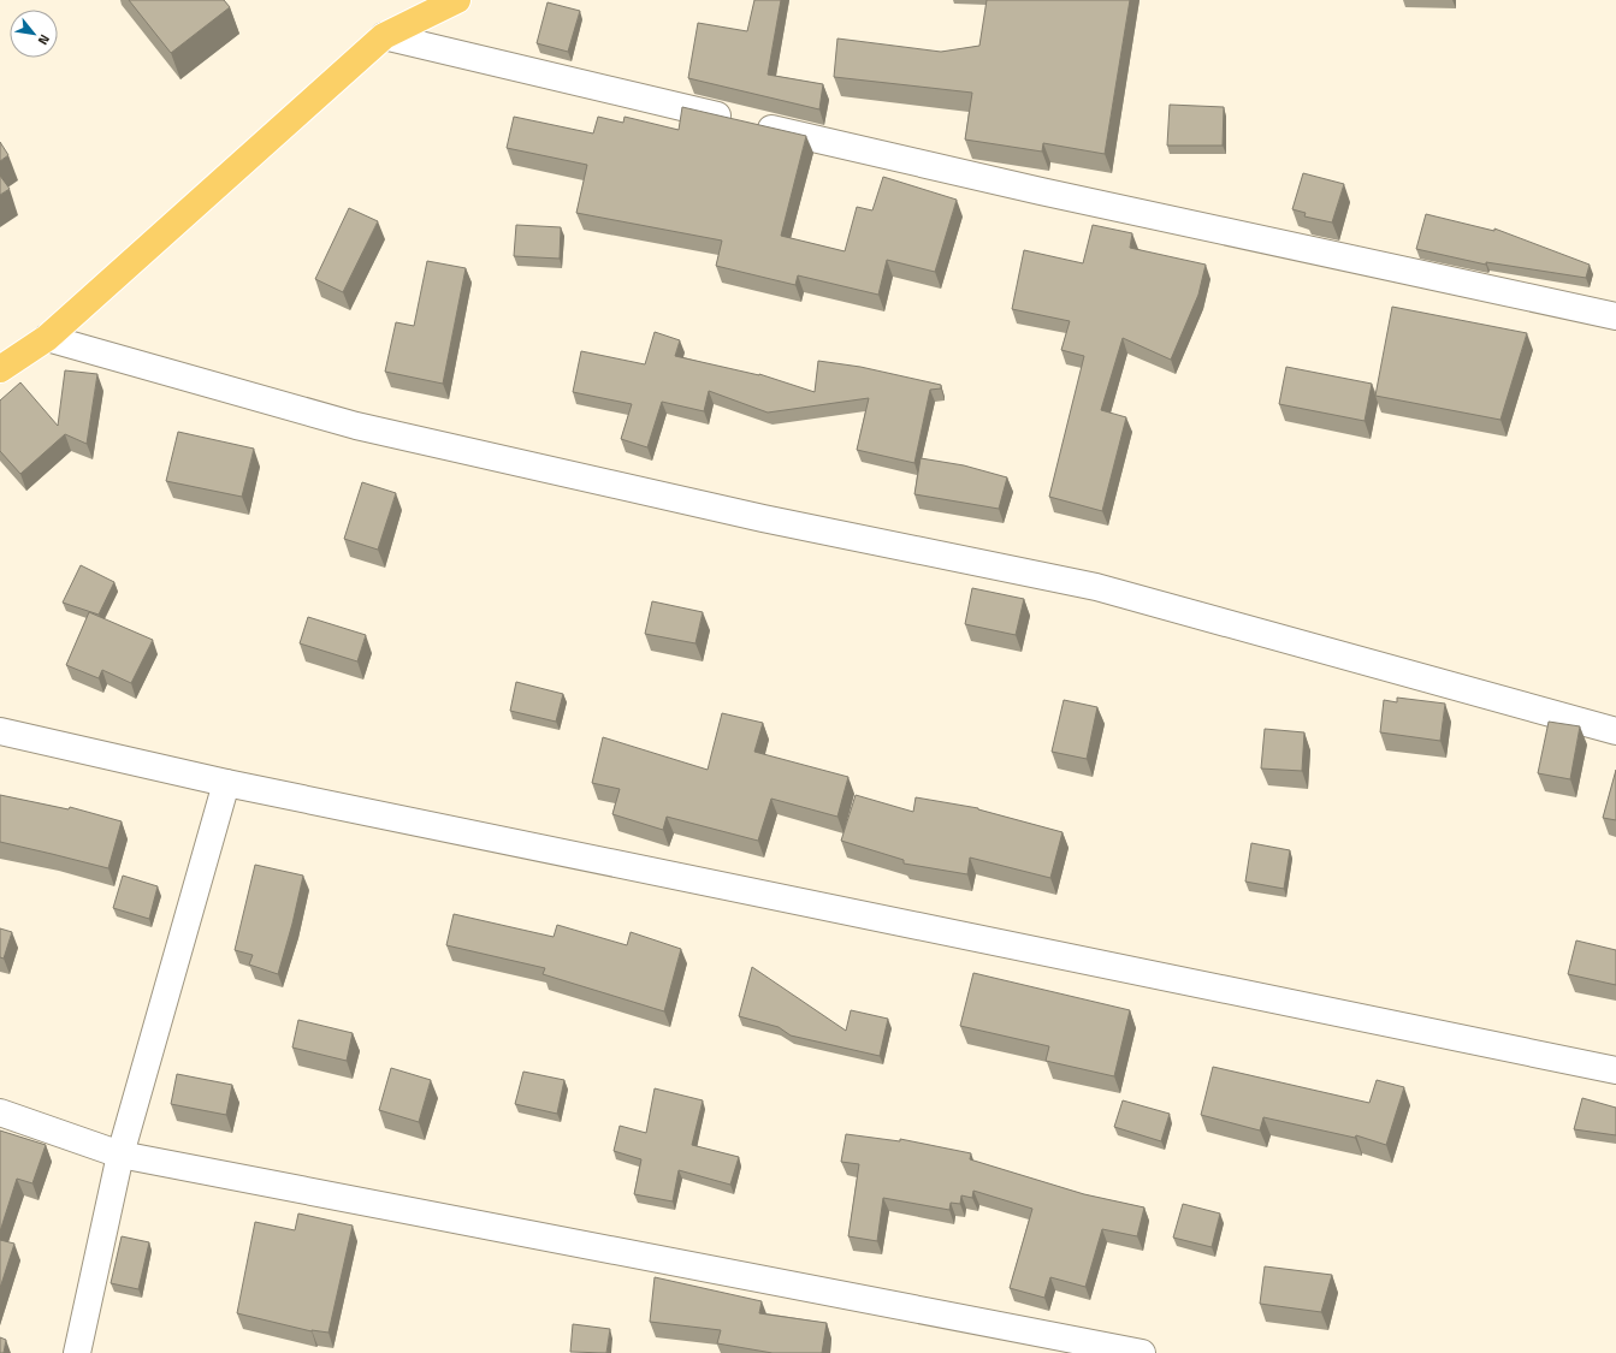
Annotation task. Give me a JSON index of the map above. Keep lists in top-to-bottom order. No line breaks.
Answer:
{"north":"bottom right"}
